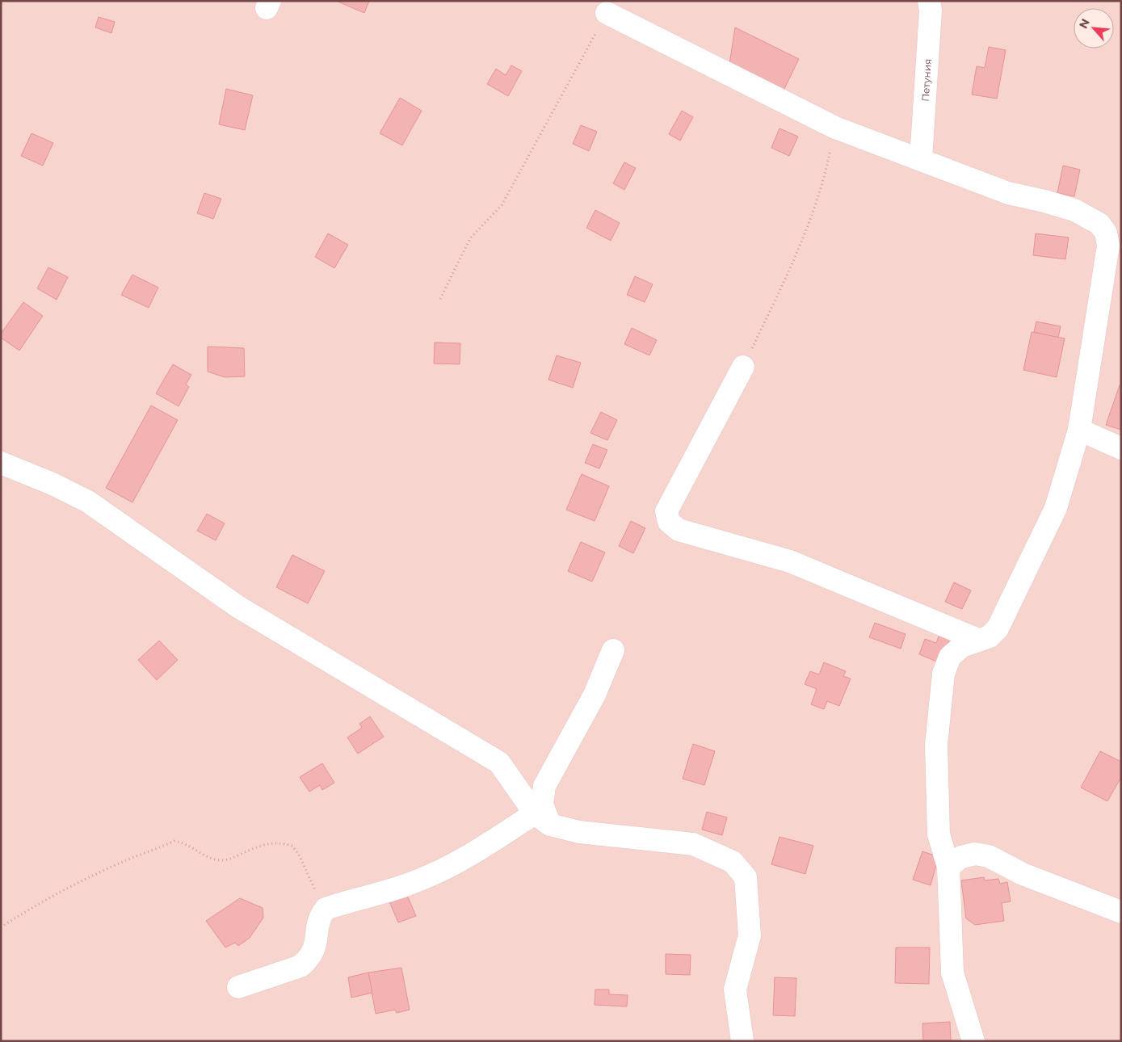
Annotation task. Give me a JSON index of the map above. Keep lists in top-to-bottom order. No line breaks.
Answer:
{"streets":{"street":["Петуния"]},"north":"top left"}
